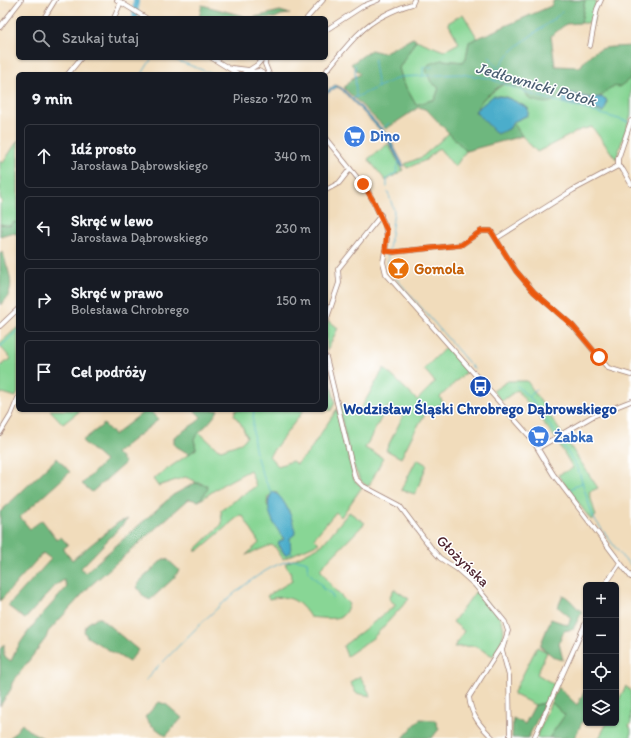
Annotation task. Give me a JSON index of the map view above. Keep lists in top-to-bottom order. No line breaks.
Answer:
{"streets":{"street":["Głożyńska"]},"water":["Jedłownicki Potok"],"places":{"supermarket":["Dino","Żabka"],"bar":["Gomola"],"bus stop":["Wodzisław Śląski Chrobrego Dąbrowskiego"]},"page":{"search":"Szukaj tutaj","heading":["9 min","Pieszo · 720 m"],"list":[["Idź prosto","Jarosława Dąbrowskiego","340 m"],["Skręć w lewo","Jarosława Dąbrowskiego","230 m"],["Skręć w prawo","Bolesława Chrobrego","150 m"],"Cel podróży"],"map_buttons":["+","−"]}}
